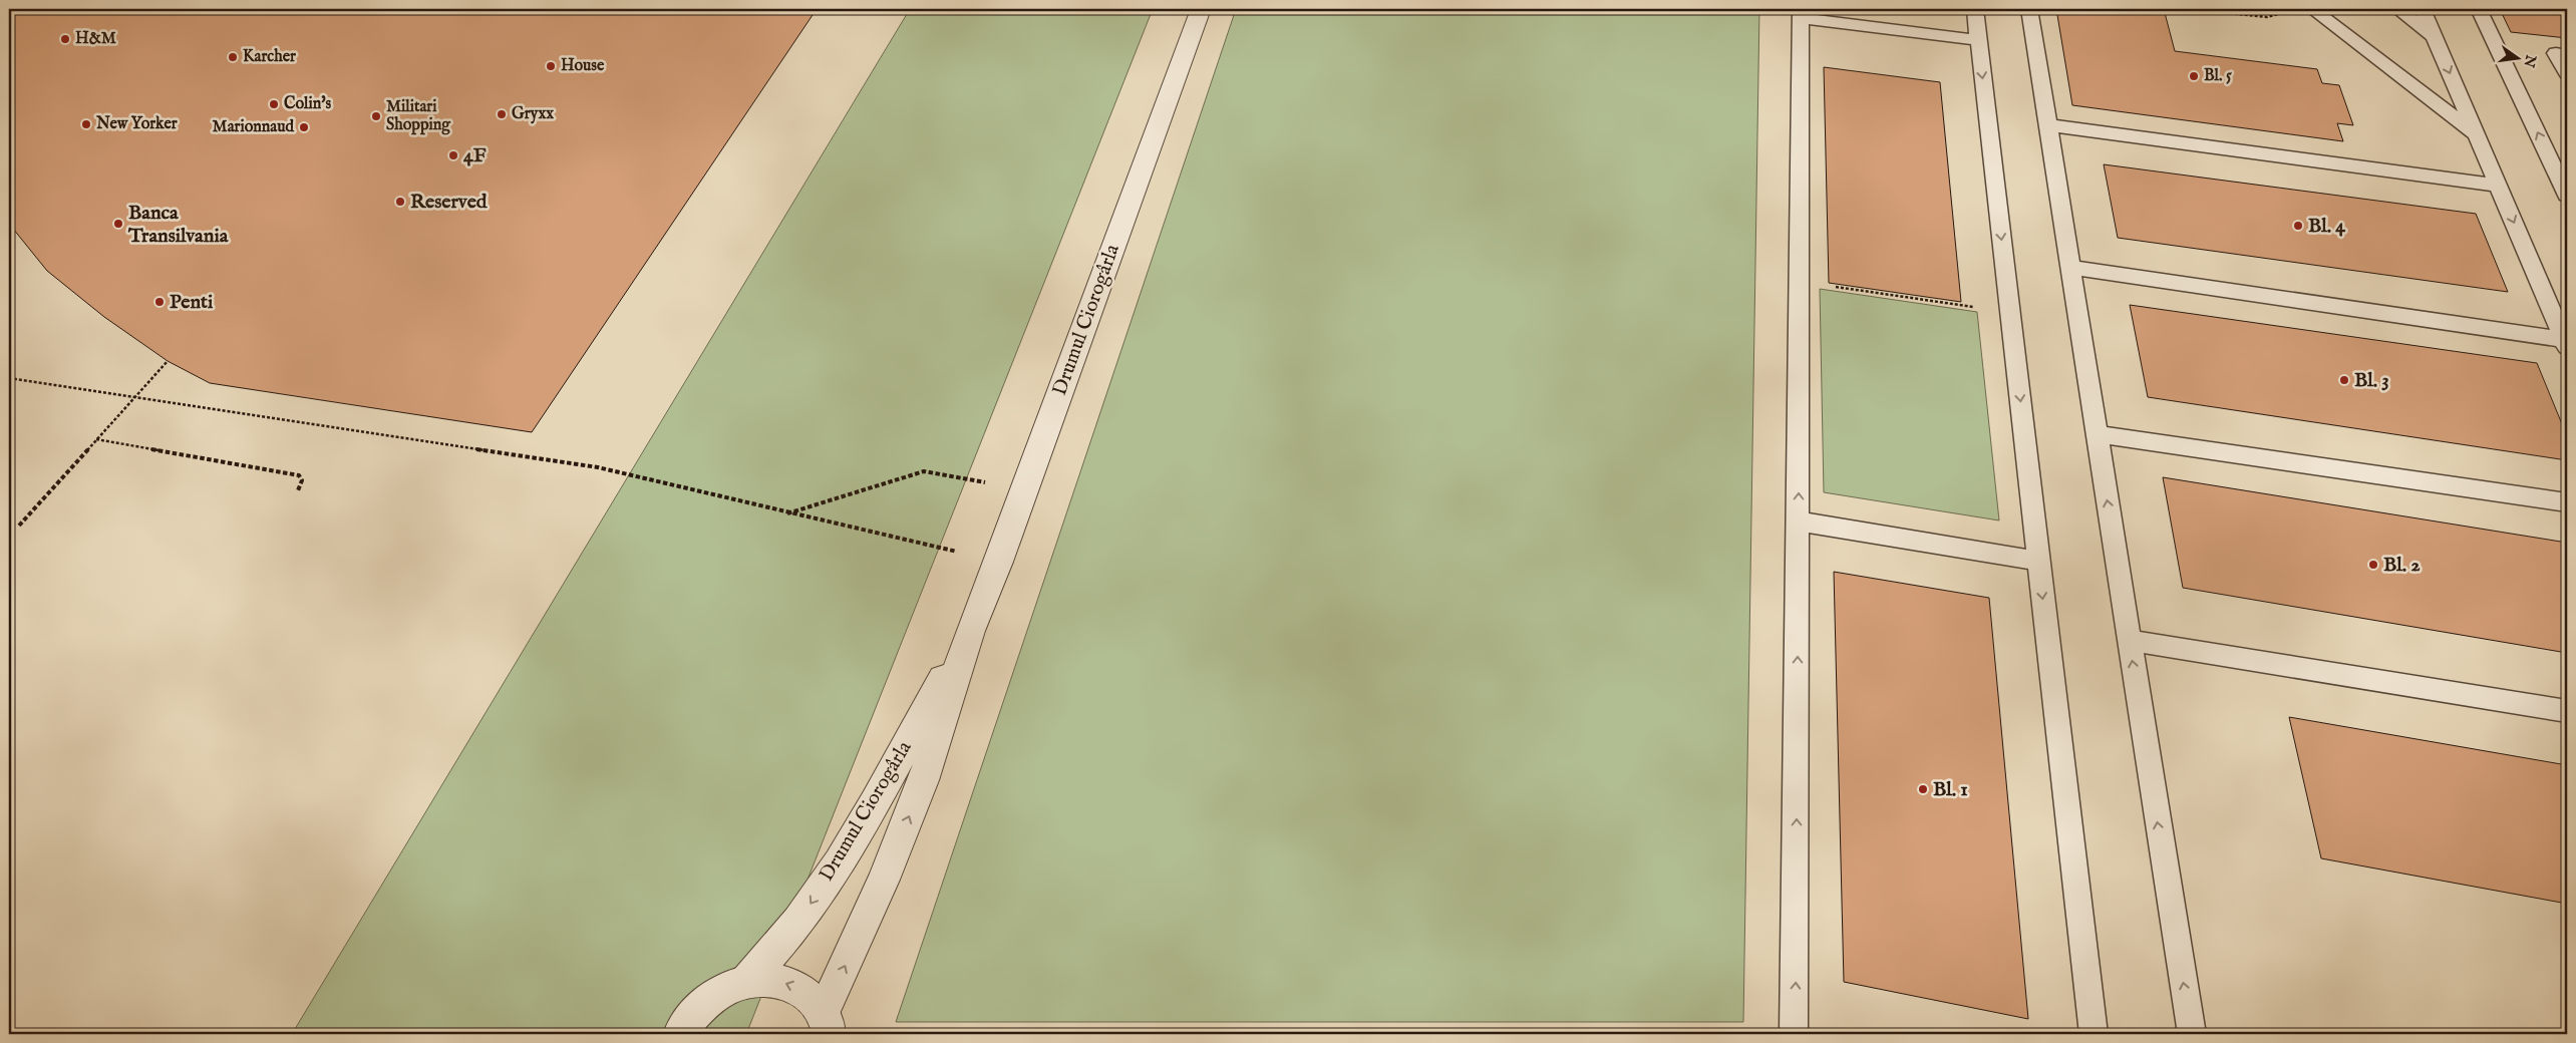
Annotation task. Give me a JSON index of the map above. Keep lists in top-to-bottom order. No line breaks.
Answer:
{"streets":{"street":["Drumul Ciorogârla"]},"places":["H&M","Karcher","House","Bl. 5","Colin's","Gryxx","Militari Shopping","New Yorker","Marionnaud","4F","Reserved","Banca Transilvania","Bl. 4","Penti","Bl. 3","Bl. 2","Bl. 1"],"north":"right"}
